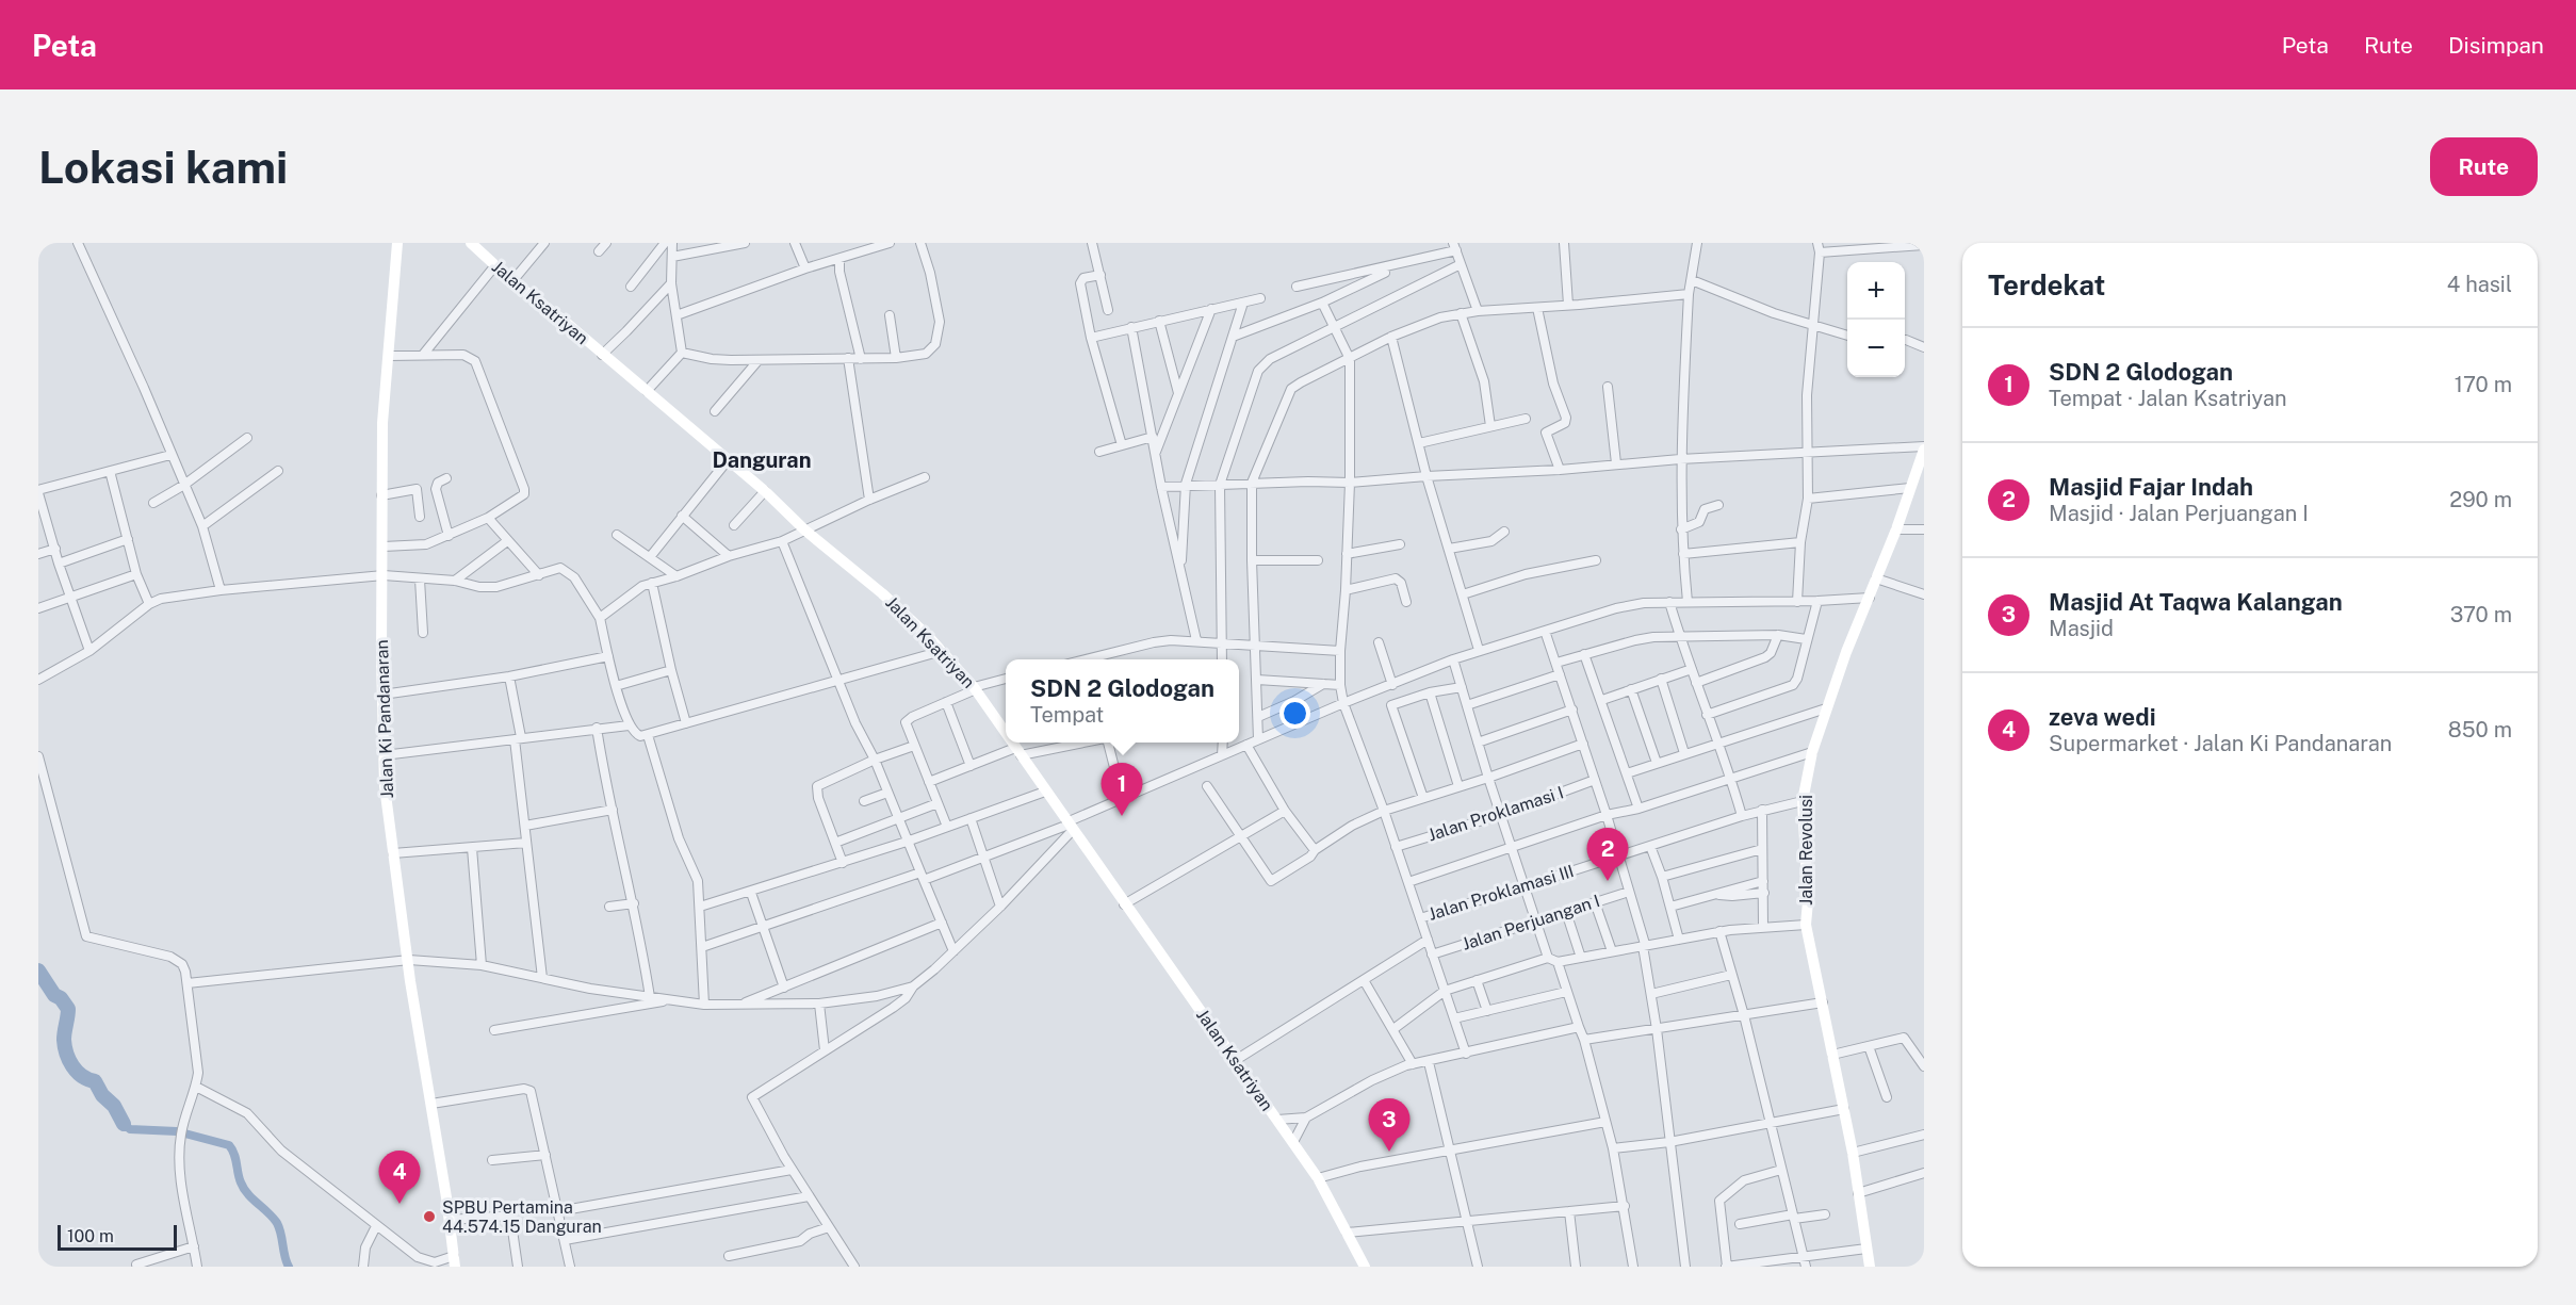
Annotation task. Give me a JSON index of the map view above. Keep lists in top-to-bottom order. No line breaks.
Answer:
{"streets":{"street":["Jalan Ksatriyan","Jalan Ki Pandanaran","Jalan Proklamasi I","Jalan Revolusi","Jalan Proklamasi III","Jalan Perjuangan I"]},"crossings":[["Jalan Revolusi","Jalan Proklamasi III"]],"districts":["Danguran"],"places":["SPBU Pertamina 44.574.15 Danguran"],"scale_bar":"100 m","page":{"header":"Peta","nav":["Peta","Rute","Disimpan"],"buttons":"Rute","title":"Lokasi kami","heading":["Terdekat","4 hasil"],"map_buttons":["+","−"],"list":[{"mark":"1","name":"SDN 2 Glodogan","note":"Tempat · Jalan Ksatriyan","value":"170 m"},{"mark":"2","name":"Masjid Fajar Indah","note":"Masjid · Jalan Perjuangan I","value":"290 m"},{"mark":"3","name":"Masjid At Taqwa Kalangan","note":"Masjid","value":"370 m"},{"mark":"4","name":"zeva wedi","note":"Supermarket · Jalan Ki Pandanaran","value":"850 m"}],"popup":["SDN 2 Glodogan","Tempat"],"pins":["1","2","3","4"],"scale":"100 m"}}
